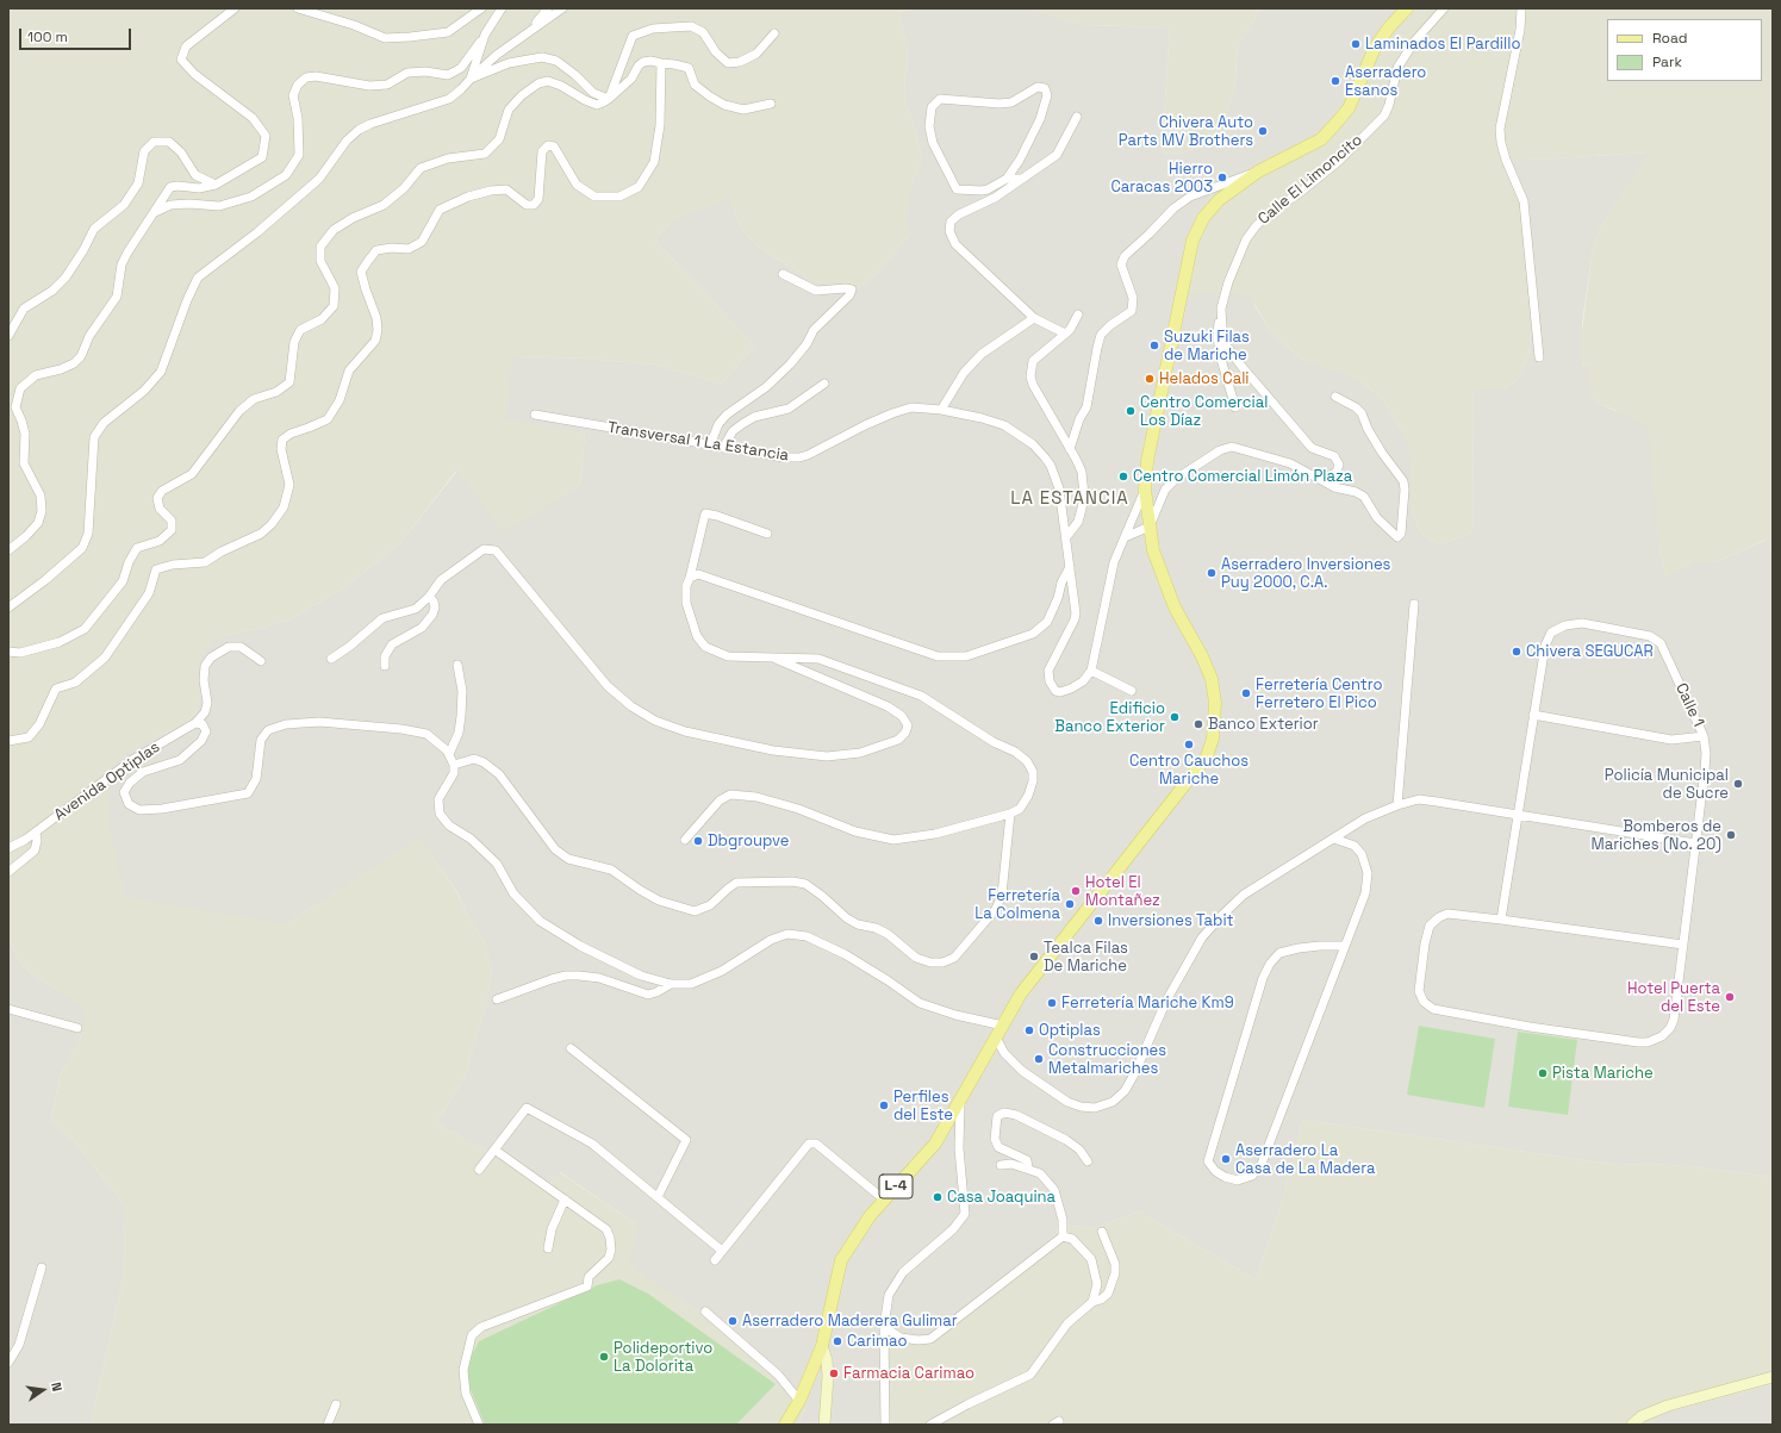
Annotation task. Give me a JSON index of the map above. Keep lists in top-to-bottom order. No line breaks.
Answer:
{"streets":{"main road":["L-4"],"street":["Calle El Limoncito","Transversal 1 La Estancia","Calle 1","Avenida Optiplas"]},"districts":["LA ESTANCIA"],"places":["Laminados El Pardillo","Aserradero Esanos","Chivera Auto Parts MV Brothers","Hierro Caracas 2003","Suzuki Filas de Mariche","Helados Cali","Centro Comercial Los Díaz","Centro Comercial Limón Plaza","Aserradero Inversiones Puy 2000, C.A.","Chivera SEGUCAR","Ferretería Centro Ferretero El Pico","Edificio Banco Exterior","Banco Exterior","Centro Cauchos Mariche","Policía Municipal de Sucre","Bomberos de Mariches (No. 20)","Dbgroupve","Hotel El Montañez","Ferretería La Colmena","Inversiones Tabit","Tealca Filas De Mariche","Hotel Puerta del Este","Ferretería Mariche Km9","Optiplas","Construcciones Metalmariches","Pista Mariche","Perfiles del Este","Aserradero La Casa de La Madera","Casa Joaquina","Aserradero Maderera Gulimar","Carimao","Polideportivo La Dolorita","Farmacia Carimao"],"legend":["Road","Park"],"scale_bar":"100 m","north":"right"}
